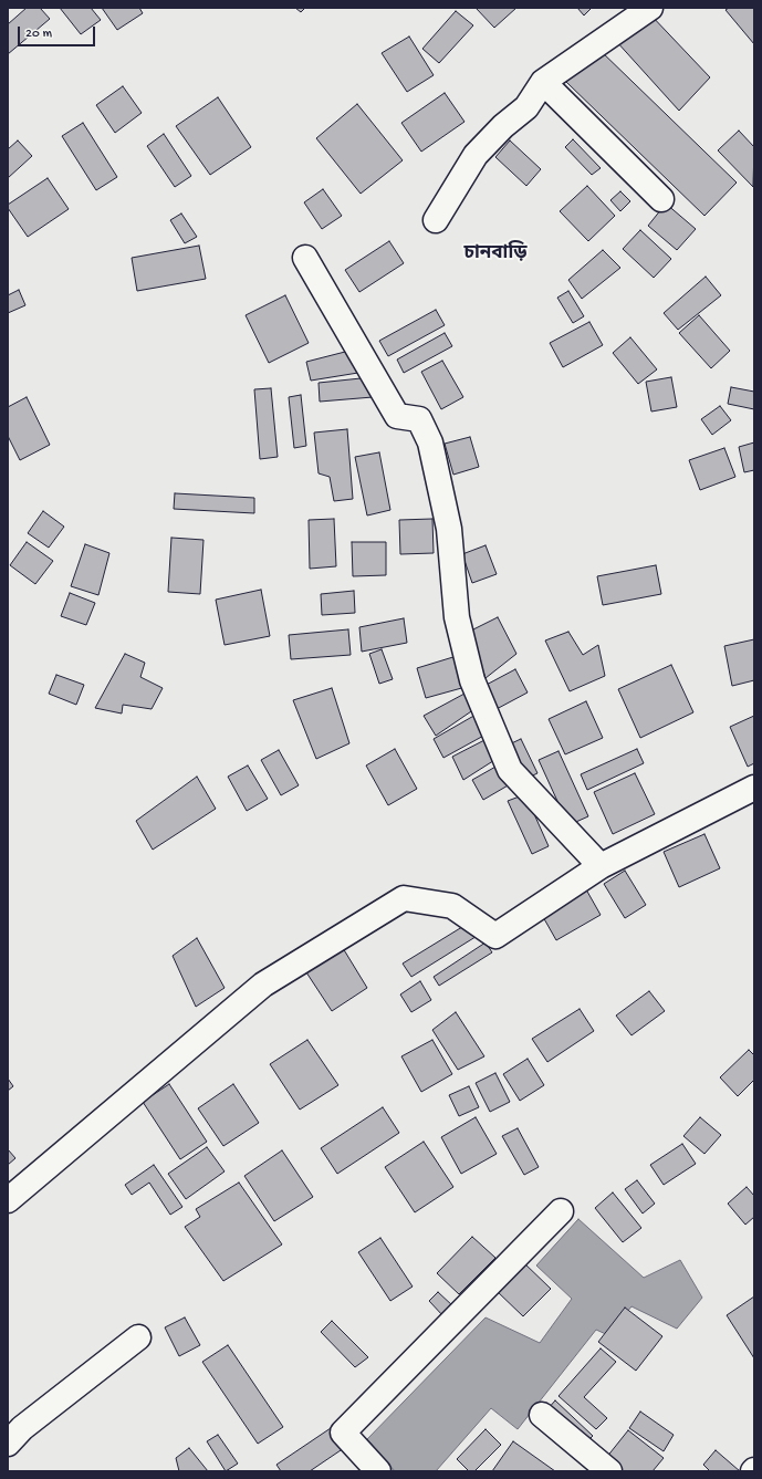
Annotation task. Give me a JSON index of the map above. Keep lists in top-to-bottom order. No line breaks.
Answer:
{"districts":["চানবাড়ি"],"scale_bar":"20 m"}
